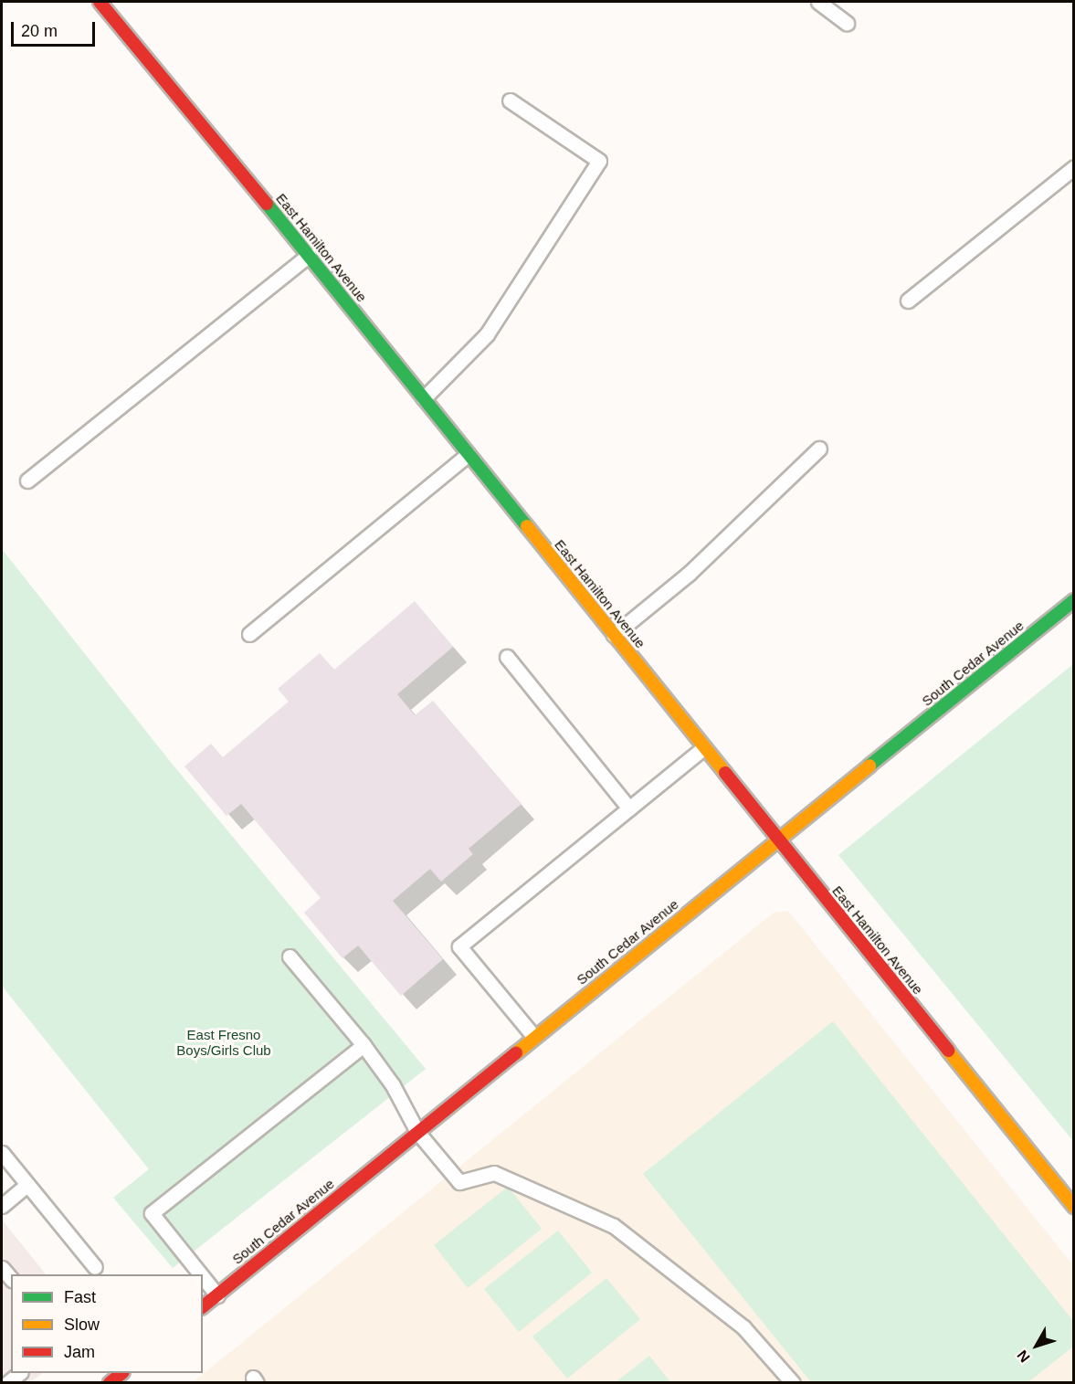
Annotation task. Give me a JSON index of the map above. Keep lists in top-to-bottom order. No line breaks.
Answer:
{"streets":{"street":["East Hamilton Avenue","South Cedar Avenue"]},"crossings":[["East Hamilton Avenue","South Cedar Avenue"]],"parks":["East Fresno Boys/Girls Club"],"legend":["Fast","Slow","Jam"],"scale_bar":"20 m","north":"bottom left"}
